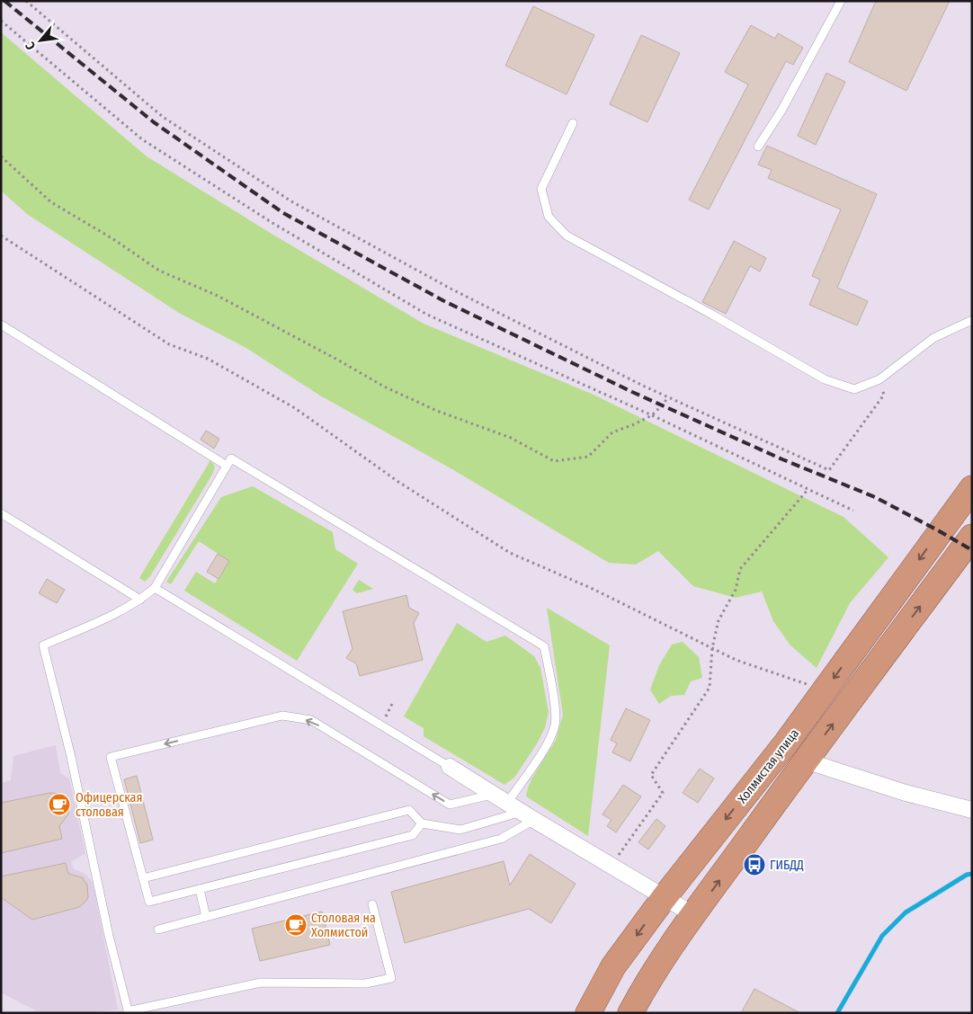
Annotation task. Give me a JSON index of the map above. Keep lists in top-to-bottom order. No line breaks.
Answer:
{"streets":{"highway":["Холмистая улица"]},"places":{"cafe":["Офицерская столовая","Столовая на Холмистой"],"bus stop":["ГИБДД"]},"north":"bottom left"}
